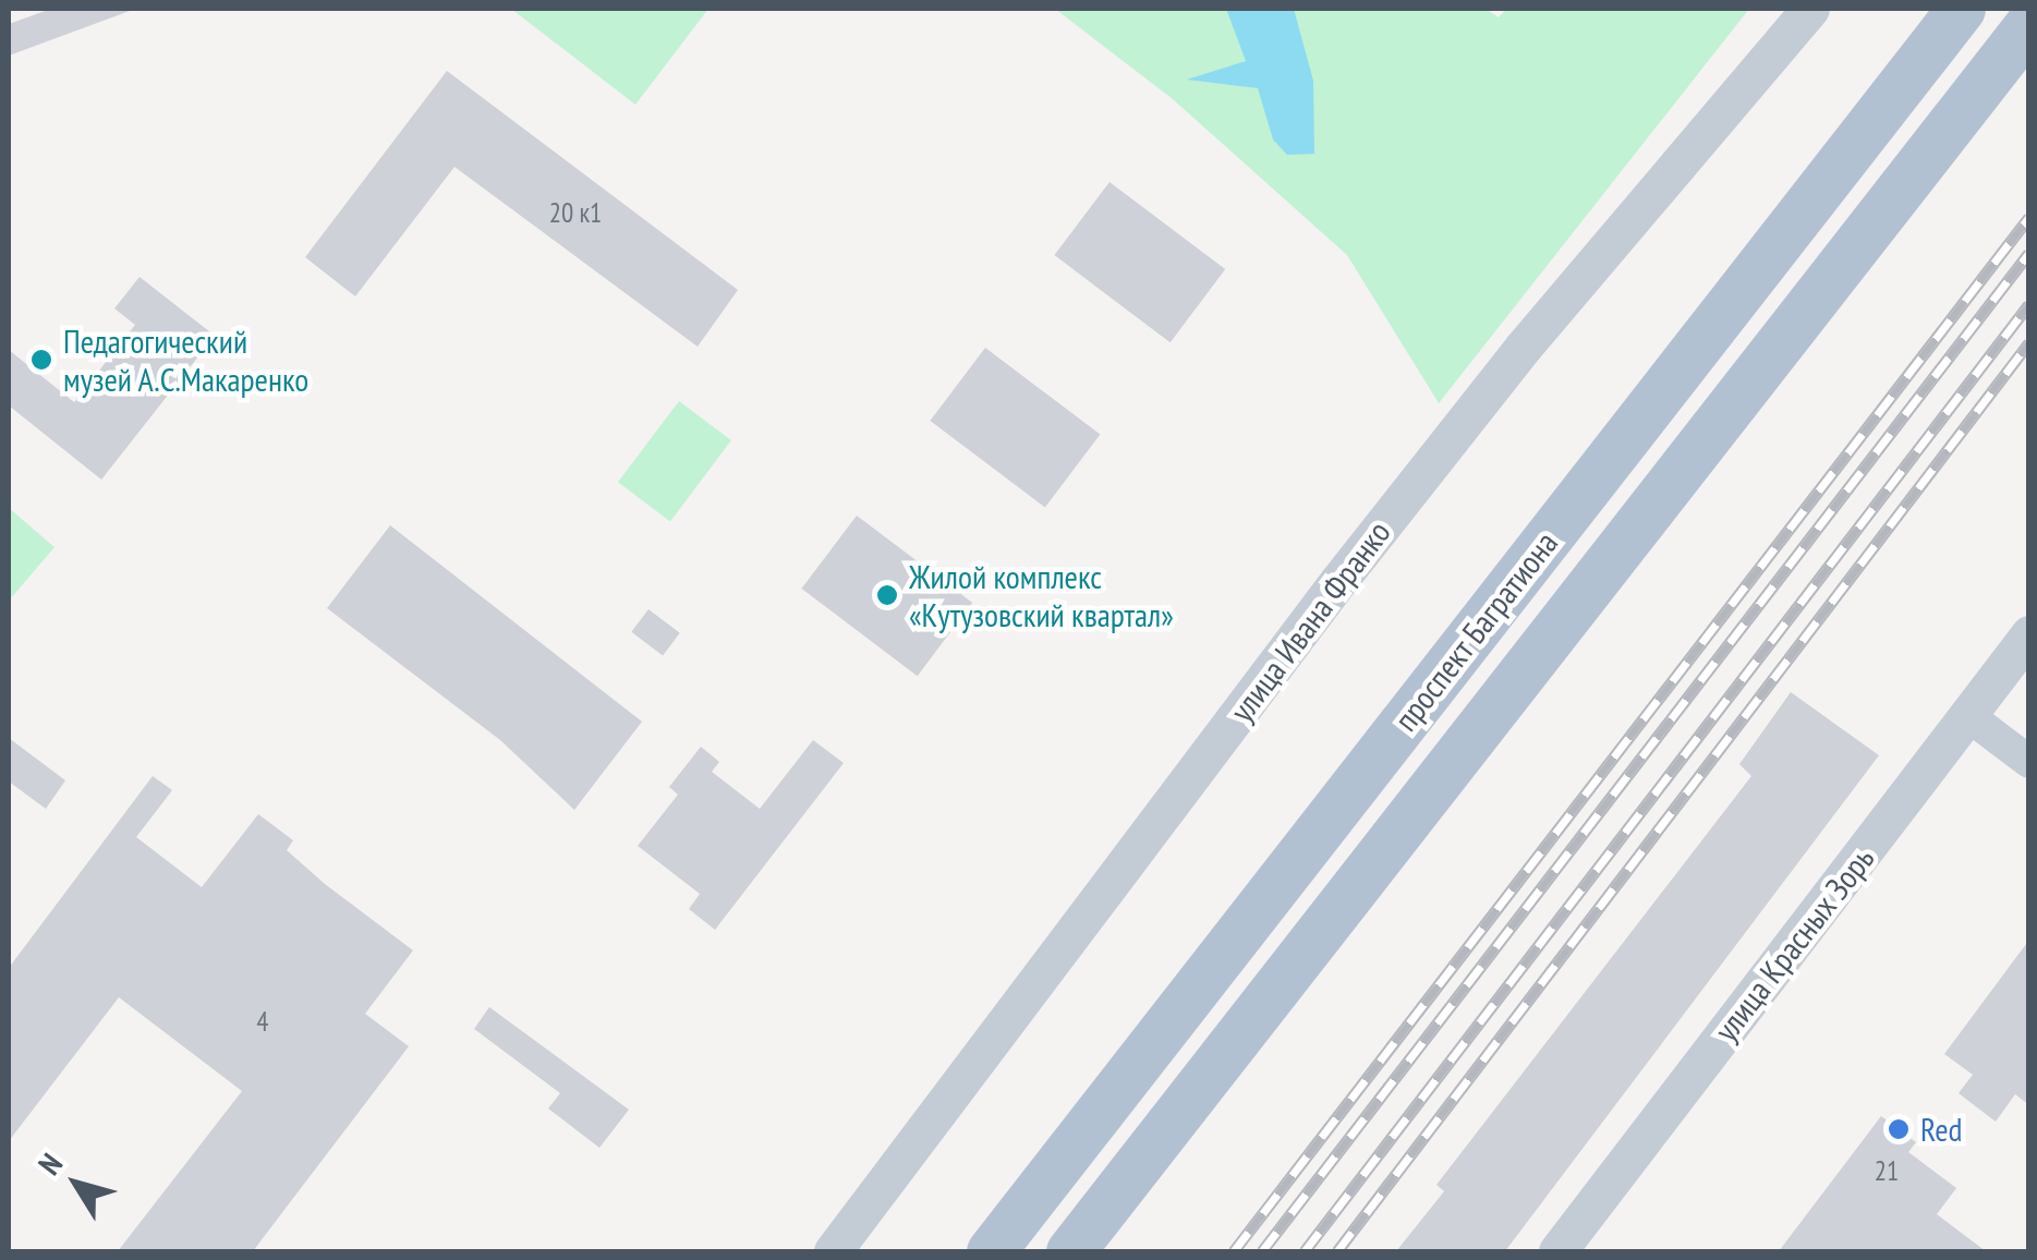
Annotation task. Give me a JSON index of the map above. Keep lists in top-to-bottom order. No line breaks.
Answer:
{"streets":{"main road":["проспект Багратиона"],"street":["улица Ивана Франко","улица Красных Зорь"]},"places":["Педагогический музей А.С.Макаренко","Жилой комплекс «Кутузовский квартал»","Red"],"house_numbers":["20 к1","4","21"],"north":"top left"}
